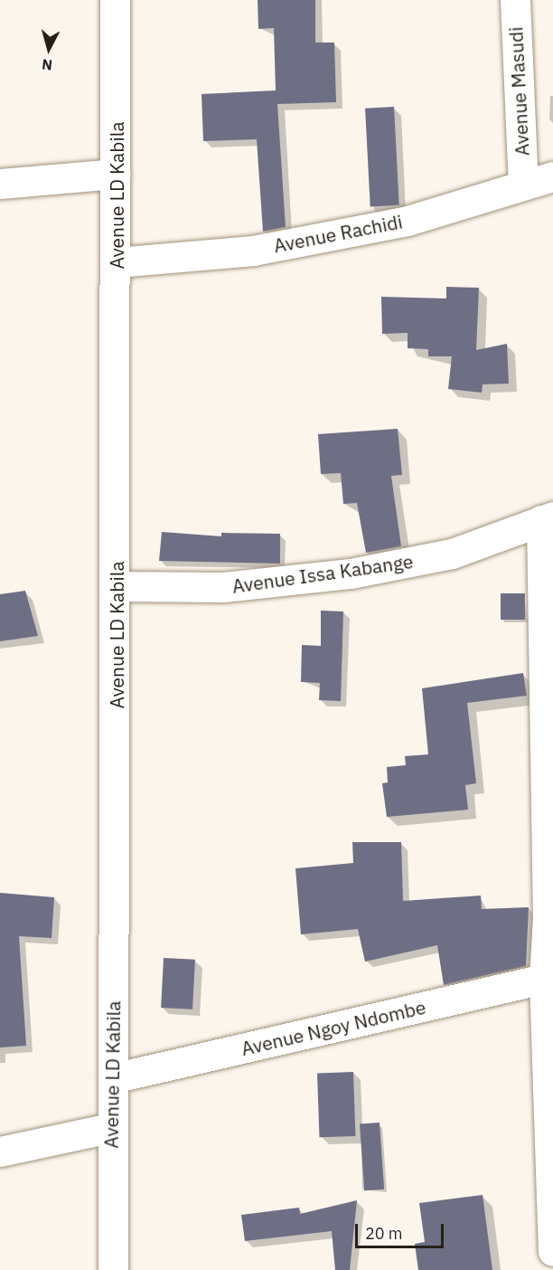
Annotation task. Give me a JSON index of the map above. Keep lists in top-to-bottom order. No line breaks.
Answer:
{"streets":{"street":["Avenue Masudi","Avenue LD Kabila","Avenue Rachidi","Avenue Issa Kabange","Avenue Ngoy Ndombe"]},"crossings":[["Avenue Masudi","Avenue Rachidi"],["Avenue LD Kabila","Avenue Rachidi"],["Avenue LD Kabila","Avenue Issa Kabange"],["Avenue LD Kabila","Avenue Ngoy Ndombe"]],"scale_bar":"20 m","north":"bottom"}
